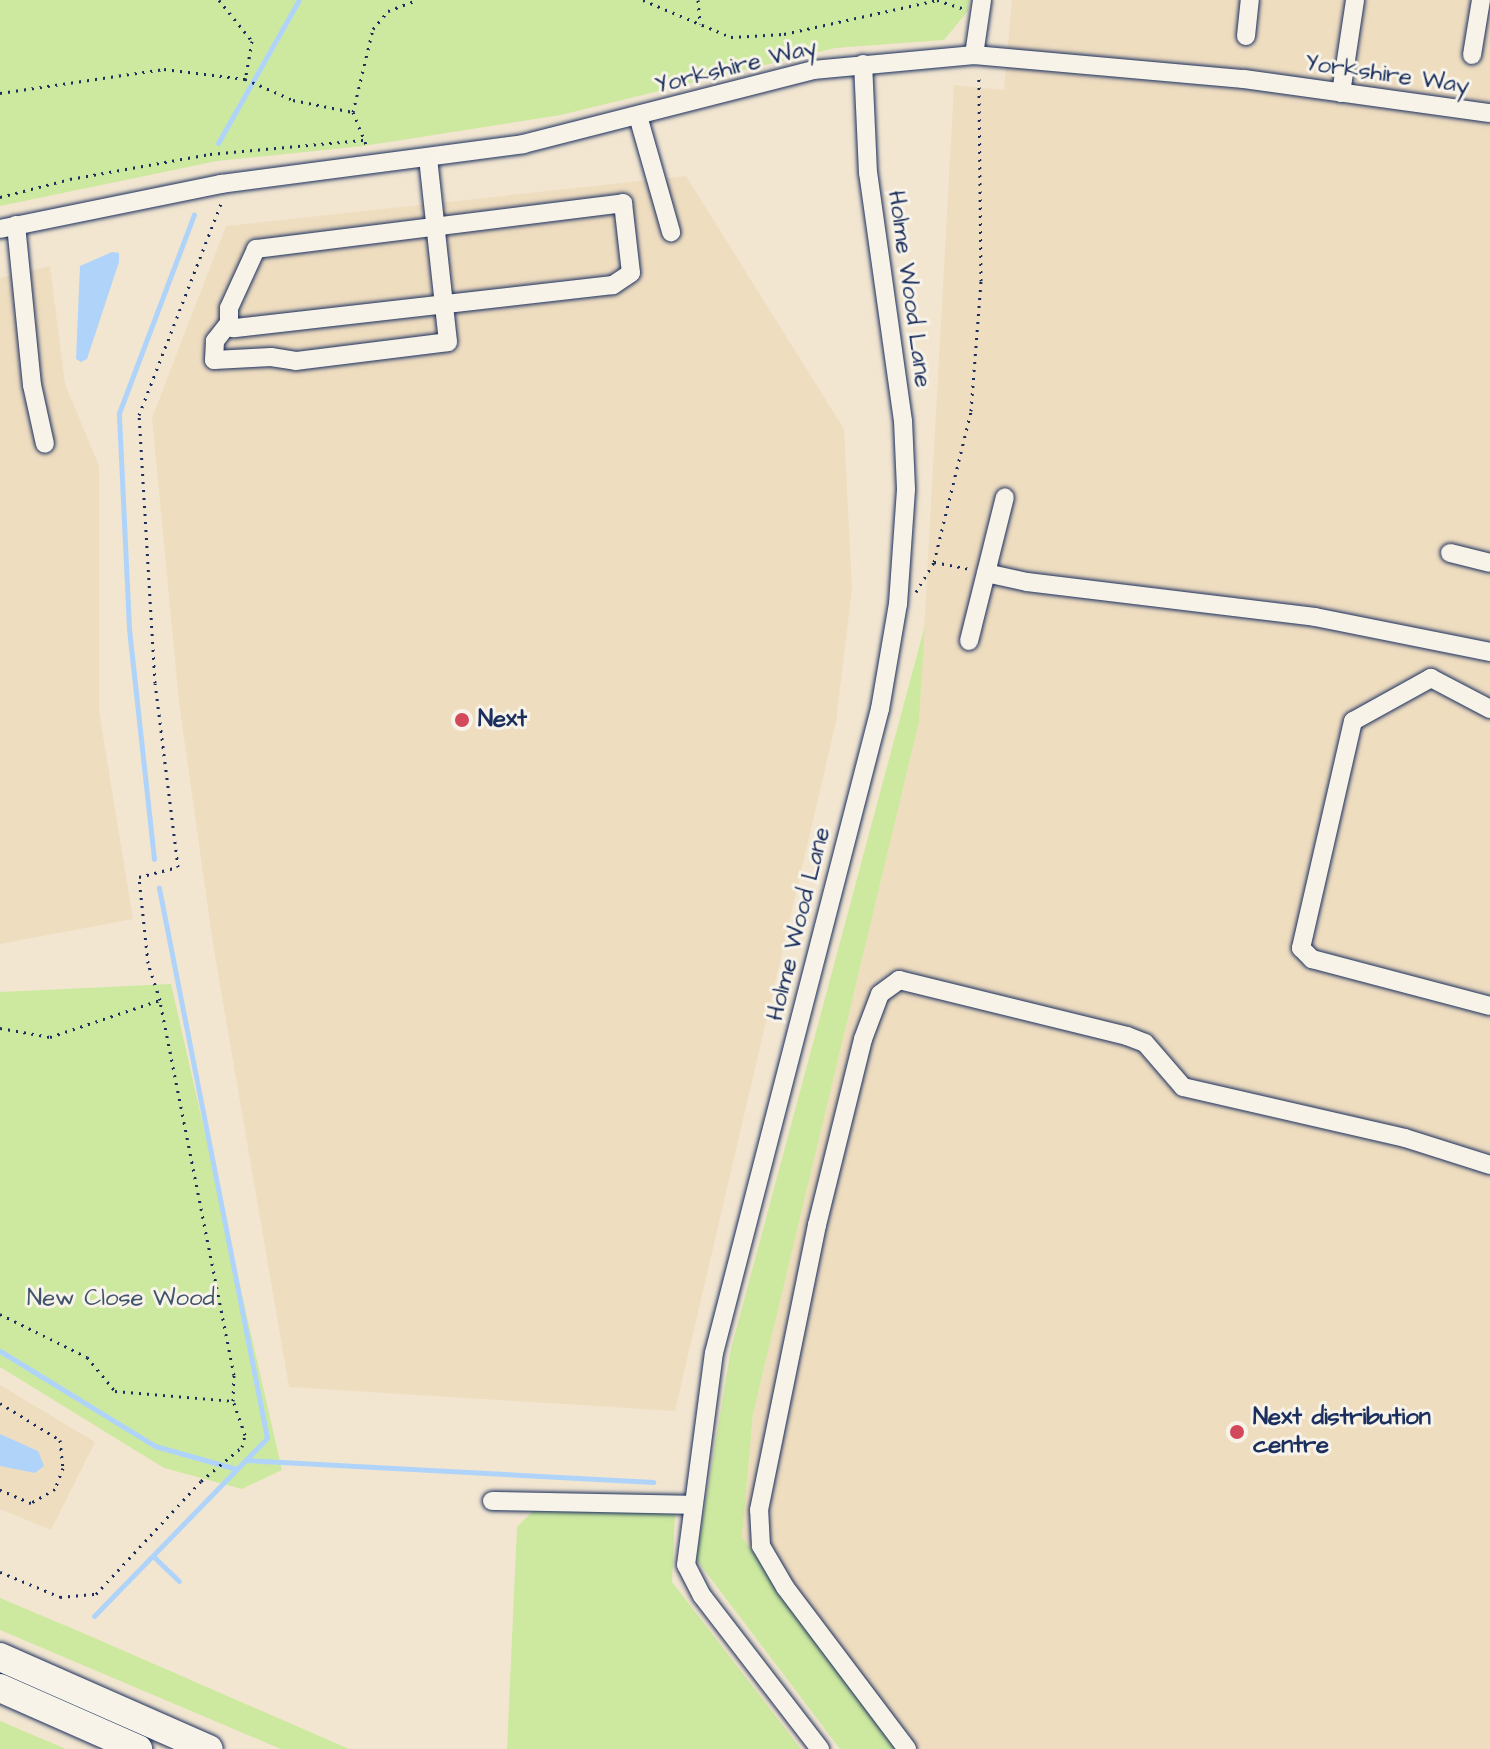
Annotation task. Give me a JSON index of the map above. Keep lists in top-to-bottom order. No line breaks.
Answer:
{"streets":{"street":["Yorkshire Way","Holme Wood Lane"]},"crossings":[["Yorkshire Way","Holme Wood Lane"]],"parks":["New Close Wood"],"places":["Next","Next distribution centre"]}
